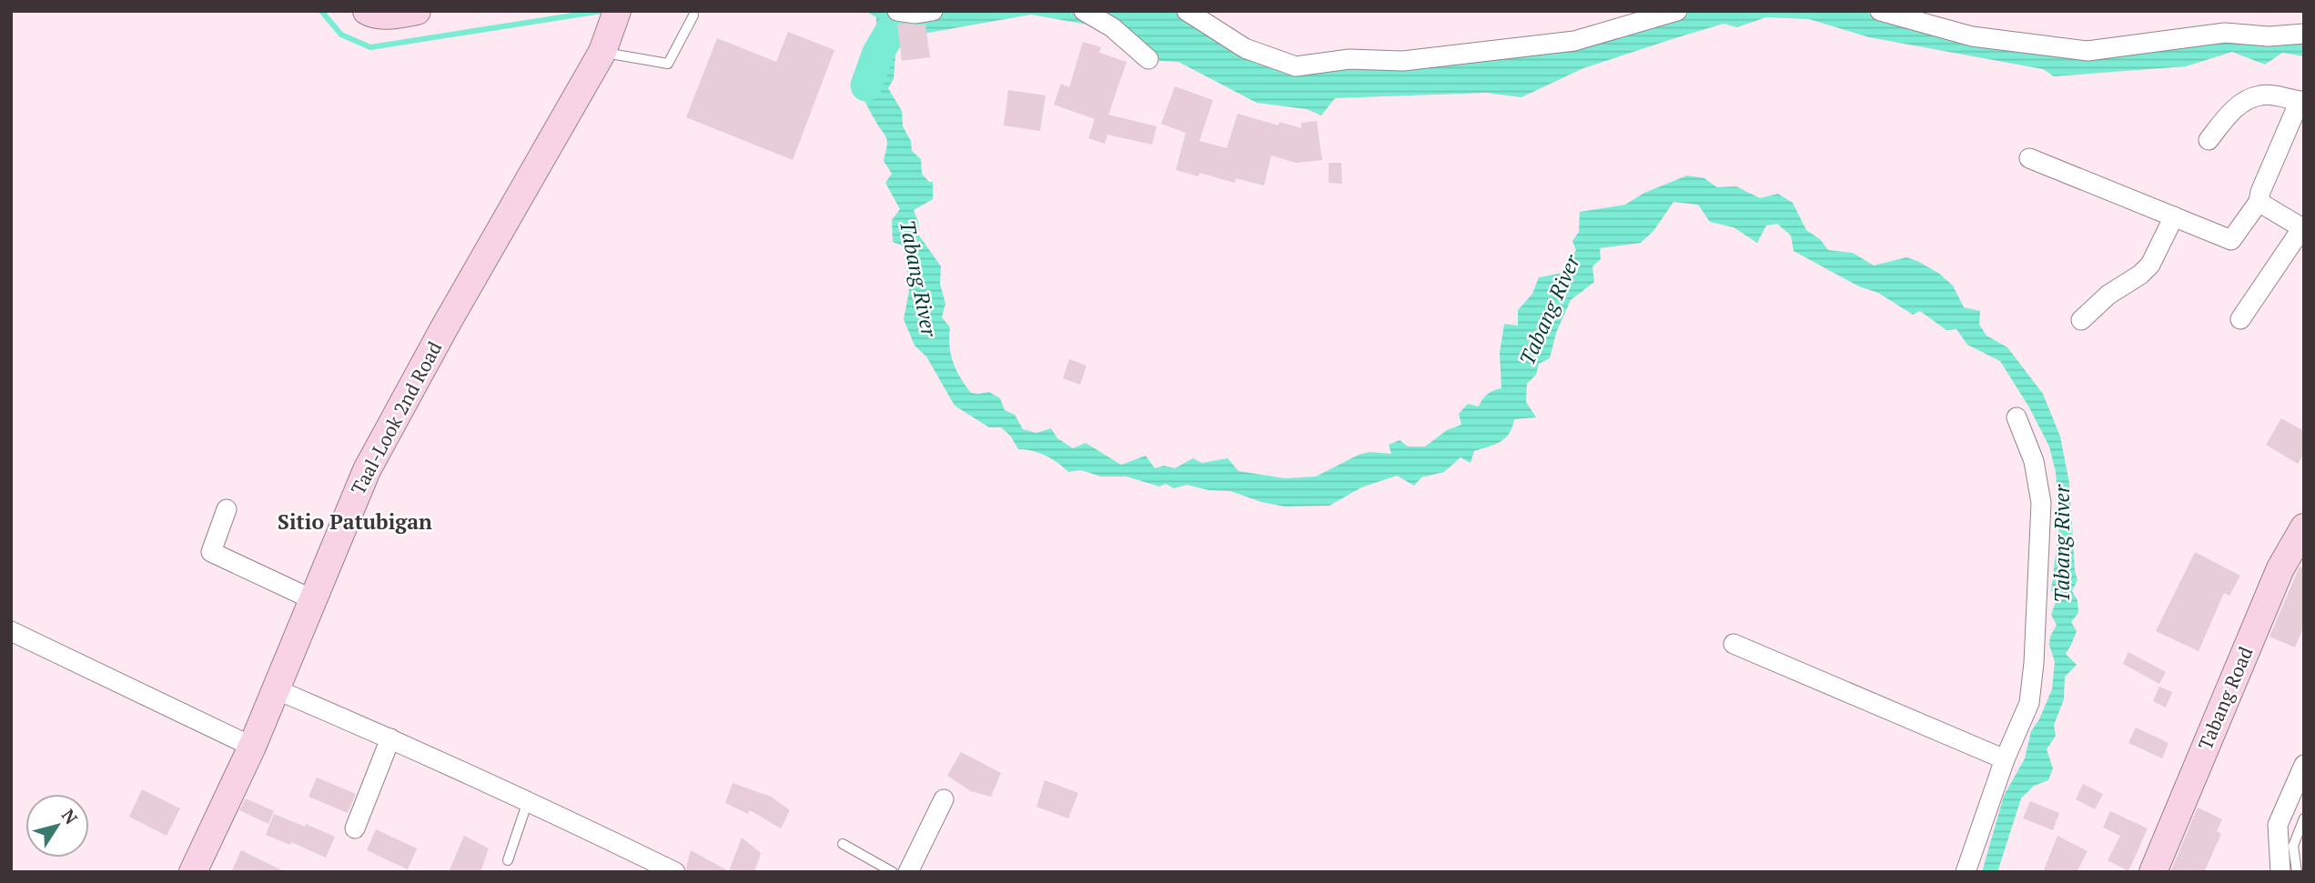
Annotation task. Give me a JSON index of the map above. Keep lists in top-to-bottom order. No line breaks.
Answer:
{"streets":{"street":["Taal-Look 2nd Road","Tabang Road"]},"districts":["Sitio Patubigan"],"water":["Tabang River"],"north":"top right"}
